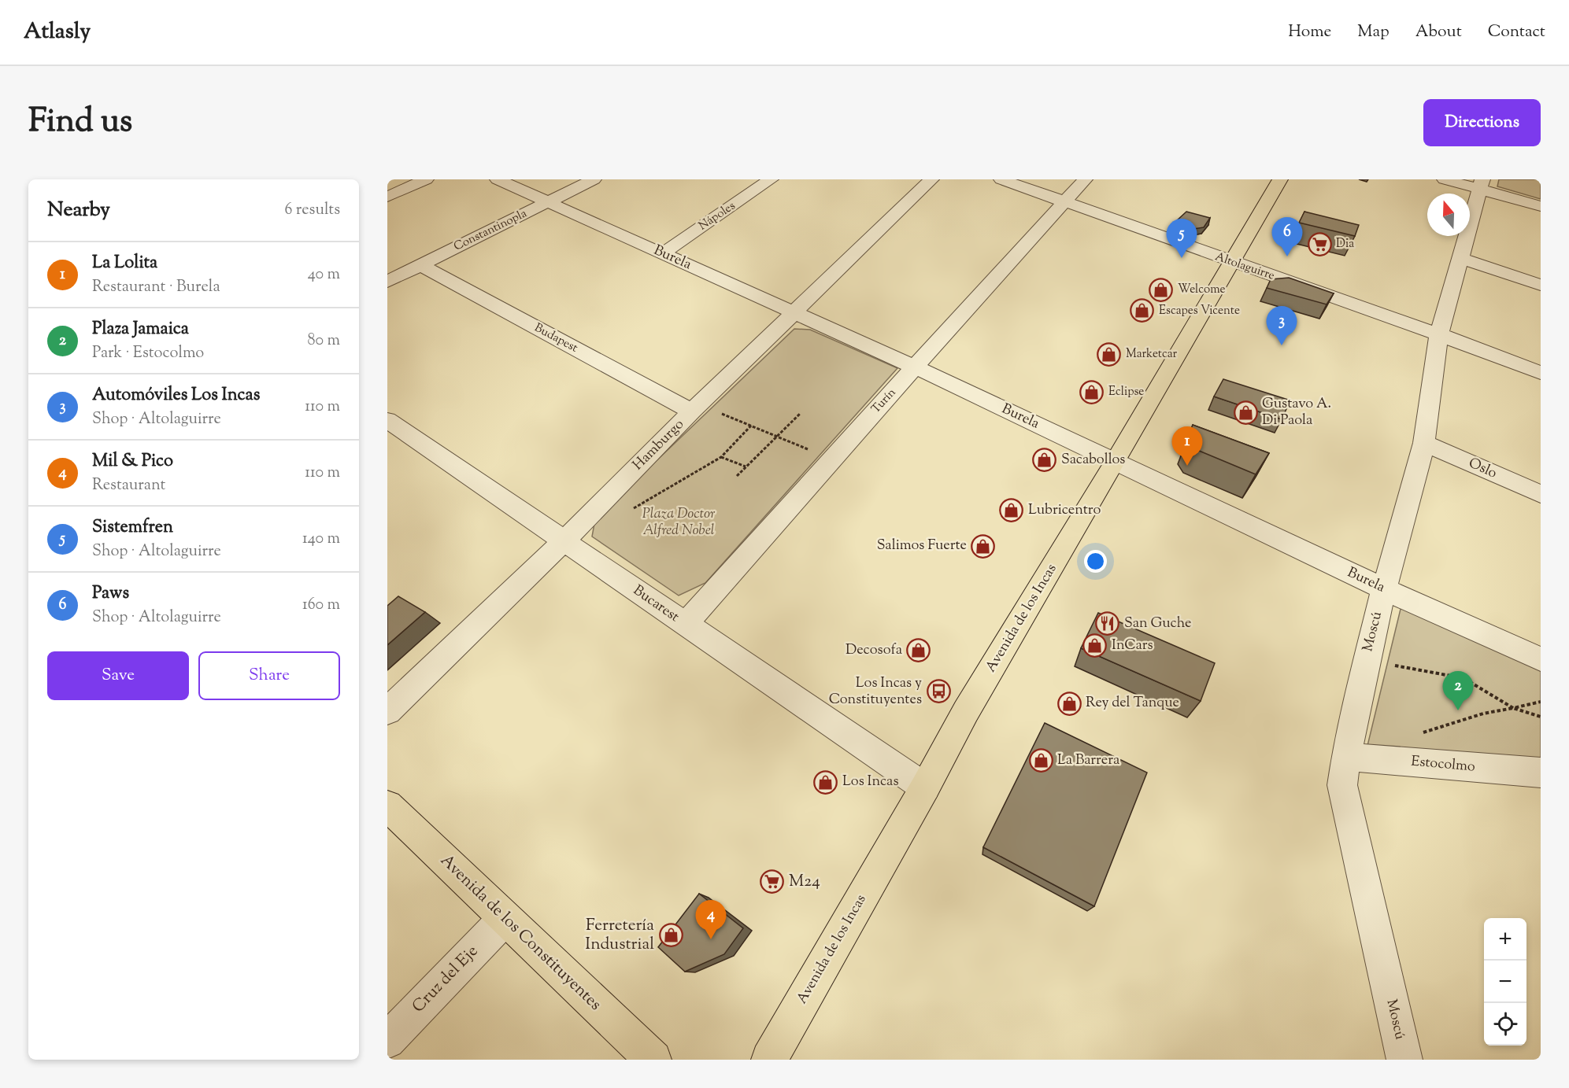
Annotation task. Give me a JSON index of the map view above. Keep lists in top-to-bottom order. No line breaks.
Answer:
{"streets":{"main road":["Avenida de los Incas","Avenida de los Constituyentes"],"street":["Nápoles","Constantinopla","Burela","Altolaguirre","Budapest","Turín","Hamburgo","Oslo","Bucarest","Moscú","Estocolmo","Cruz del Eje"]},"crossings":[["Nápoles","Burela"],["Constantinopla","Burela"],["Constantinopla","Budapest"],["Burela","Turín"],["Burela","Hamburgo"],["Burela","Avenida de los Incas"],["Burela","Moscú"],["Altolaguirre","Turín"],["Altolaguirre","Avenida de los Incas"],["Altolaguirre","Moscú"],["Budapest","Hamburgo"],["Turín","Bucarest"],["Hamburgo","Bucarest"],["Oslo","Moscú"],["Bucarest","Avenida de los Incas"],["Moscú","Estocolmo"],["Avenida de los Constituyentes","Cruz del Eje"]],"parks":["Plaza Doctor Alfred Nobel"],"places":{"supermarket":["Dia","M24"],"shop":["Welcome","Escapes Vicente","Marketcar","Eclipse","Gustavo A. Di Paola","Sacabollos","Lubricentro","Salimos Fuerte","InCars","Decosofa","Rey del Tanque","La Barrera","Los Incas","Ferretería Industrial"],"restaurant":["San Guche"],"bus stop":["Los Incas y Constituyentes"]},"north":"top","page":{"header":"Atlasly","nav":["Home","Map","About","Contact"],"title":"Find us","buttons":["Directions",["Save","Share"]],"heading":["Nearby","6 results"],"pins":["6","5","3","1","2","4"],"list":[{"mark":"1","name":"La Lolita","note":"Restaurant · Burela","value":"40 m"},{"mark":"2","name":"Plaza Jamaica","note":"Park · Estocolmo","value":"80 m"},{"mark":"3","name":"Automóviles Los Incas","note":"Shop · Altolaguirre","value":"110 m"},{"mark":"4","name":"Mil & Pico","note":"Restaurant","value":"110 m"},{"mark":"5","name":"Sistemfren","note":"Shop · Altolaguirre","value":"140 m"},{"mark":"6","name":"Paws","note":"Shop · Altolaguirre","value":"160 m"}],"map_buttons":["+","−"]}}
